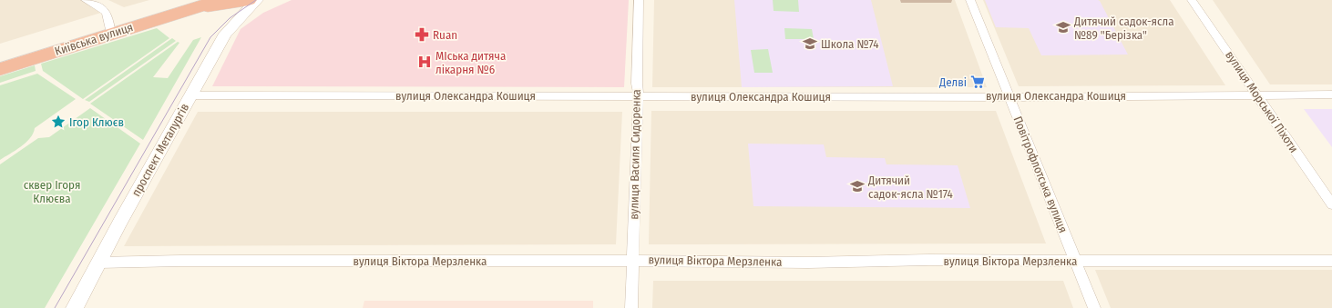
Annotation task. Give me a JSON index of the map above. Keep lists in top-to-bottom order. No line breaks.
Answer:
{"streets":{"highway":["Київська вулиця"],"main road":["проспект Металургів"],"street":["вулиця Олександра Кошиця","вулиця Морської Піхоти","вулиця Василя Сидоренка","Повітрофлотська вулиця","вулиця Віктора Мерзленка"]},"crossings":[["вулиця Олександра Кошиця","вулиця Морської Піхоти"],["вулиця Олександра Кошиця","проспект Металургів"],["вулиця Олександра Кошиця","вулиця Василя Сидоренка"],["вулиця Олександра Кошиця","Повітрофлотська вулиця"],["проспект Металургів","вулиця Віктора Мерзленка"],["вулиця Василя Сидоренка","вулиця Віктора Мерзленка"],["Повітрофлотська вулиця","вулиця Віктора Мерзленка"]],"parks":["сквер Ігоря Клюєва"],"places":{"school or university":["Дитячий садок-ясла №89 \"Берізка\"","Школа №74","Дитячий садок-ясла №174"],"pharmacy":["Ruan"],"hospital":["МІська дитяча лікарня №6"],"supermarket":["Делві"],"place":["Ігор Клюєв"]}}
